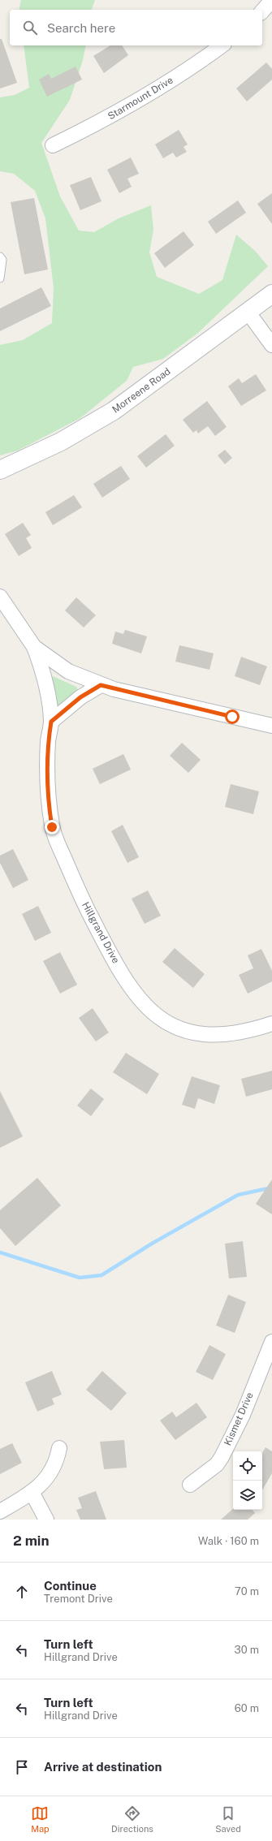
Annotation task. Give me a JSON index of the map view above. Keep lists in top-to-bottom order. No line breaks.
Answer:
{"streets":{"street":["Starmount Drive","Morreene Road","Hillgrand Drive","Kismet Drive"]},"page":{"search":"Search here","heading":["2 min","Walk · 160 m"],"list":[["Continue","Tremont Drive","70 m"],["Turn left","Hillgrand Drive","30 m"],["Turn left","Hillgrand Drive","60 m"],"Arrive at destination"],"nav":["Map","Directions","Saved"]}}
